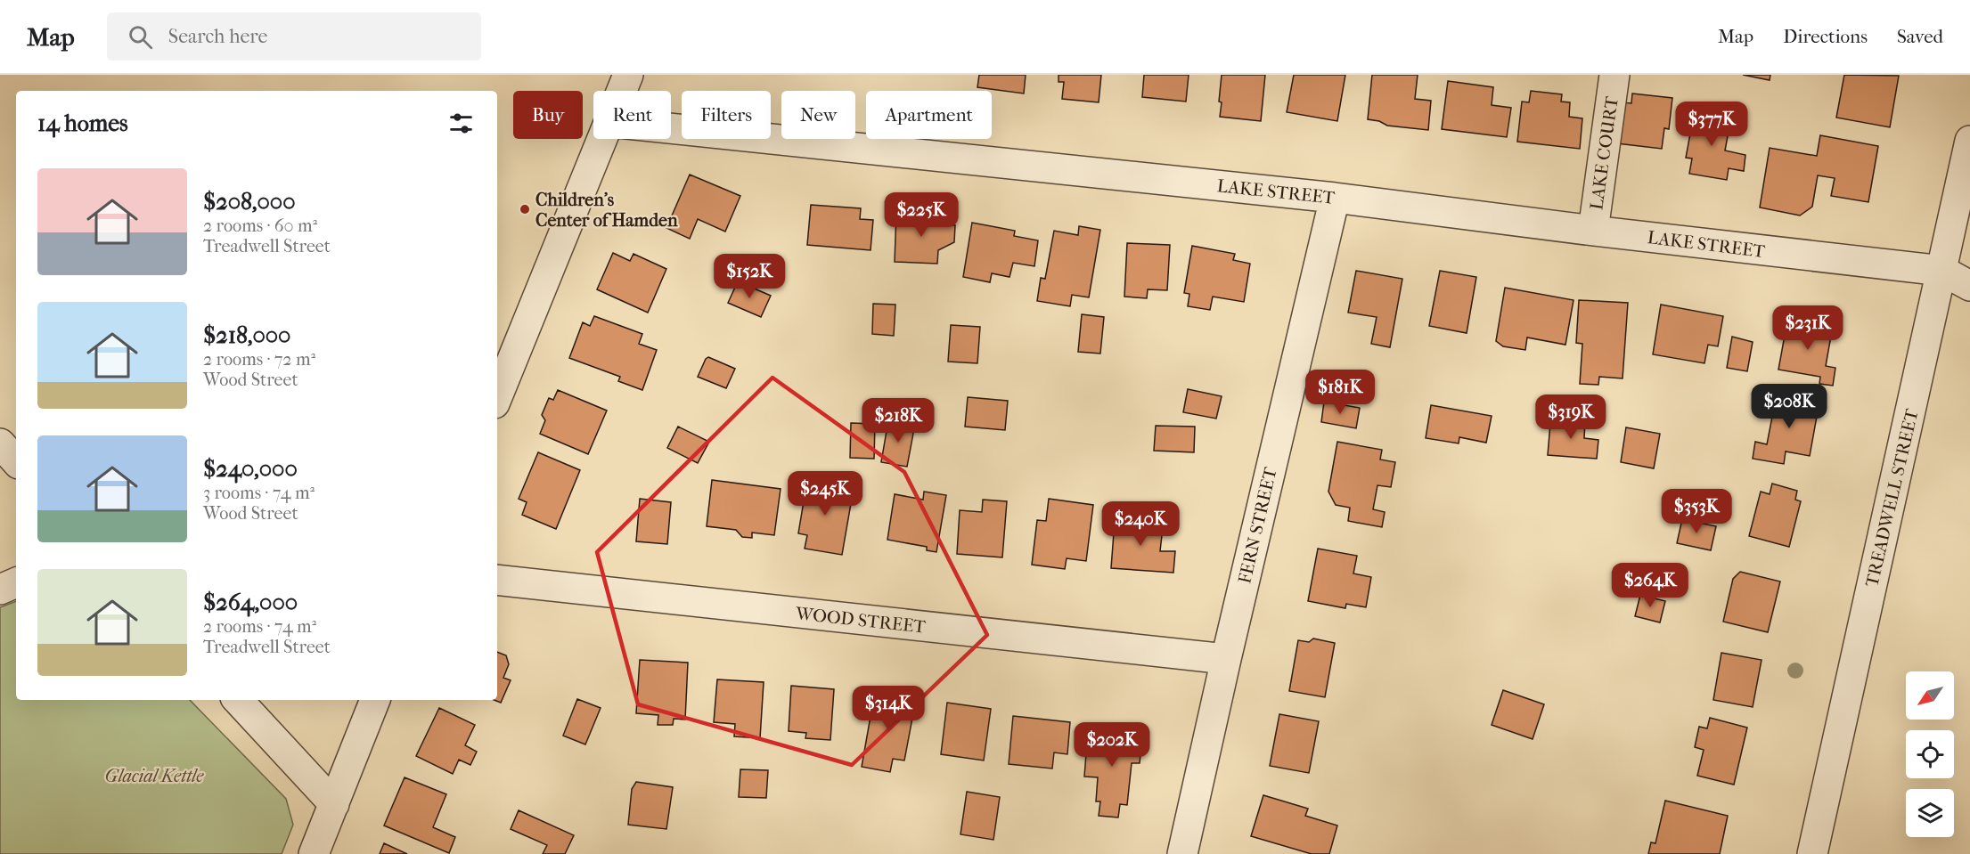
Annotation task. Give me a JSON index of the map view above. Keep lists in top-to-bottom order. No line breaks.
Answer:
{"streets":{"street":["LAKE COURT","LAKE STREET","TREADWELL STREET","FERN STREET","WOOD STREET"]},"crossings":[["LAKE COURT","LAKE STREET"],["LAKE STREET","TREADWELL STREET"],["LAKE STREET","FERN STREET"],["FERN STREET","WOOD STREET"]],"parks":["Glacial Kettle"],"places":["Children's Center of Hamden"],"north":"bottom left","page":{"header":"Map","search":"Search here","nav":["Map","Directions","Saved"],"chip":["Buy","Rent","Filters","New","Apartment"],"heading":"14 homes","price":["$377K","$225K","$152K","$231K","$181K","$208K","$319K","$218K","$245K","$353K","$240K","$264K","$314K","$202K"],"list":[{"name":"$208,000","note":"2 rooms · 60 m² · Treadwell Street"},{"name":"$218,000","note":"2 rooms · 72 m² · Wood Street"},{"name":"$240,000","note":"3 rooms · 74 m² · Wood Street"},{"name":"$264,000","note":"2 rooms · 74 m² · Treadwell Street"}]}}
